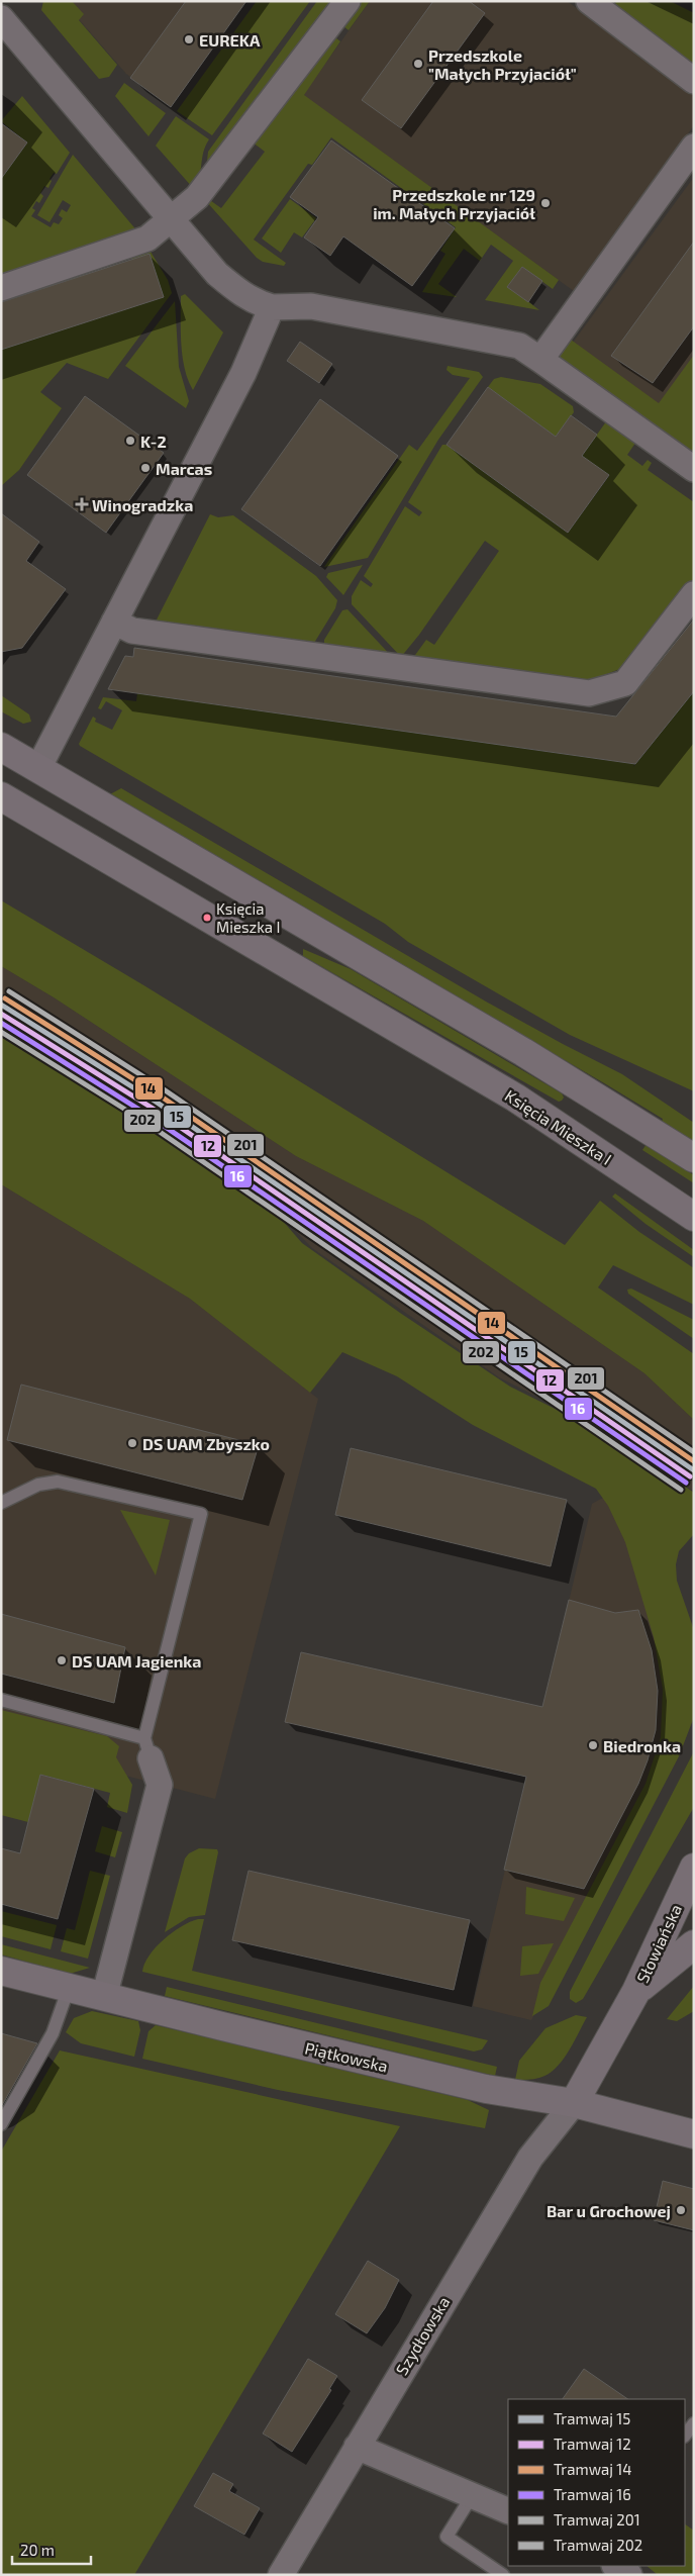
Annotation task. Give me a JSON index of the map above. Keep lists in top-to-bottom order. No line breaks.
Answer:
{"streets":{"street":["Księcia Mieszka I","Słowiańska","Piątkowska","Szydłowska"]},"crossings":[["Słowiańska","Piątkowska"],["Słowiańska","Szydłowska"],["Piątkowska","Szydłowska"]],"places":{"other":["EUREKA","Przedszkole \"Małych Przyjaciół\"","Przedszkole nr 129 im. Małych Przyjaciół","K-2","Marcas","Księcia Mieszka I","DS UAM Zbyszko","DS UAM Jagienka","Biedronka","Bar u Grochowej"],"health":["Winogradzka"]},"lines":["tram line 201","tram line 14","tram line 15","tram line 12","tram line 16","tram line 202"],"legend":["Tramwaj 15","Tramwaj 12","Tramwaj 14","Tramwaj 16","Tramwaj 201","Tramwaj 202"],"scale_bar":"20 m"}
